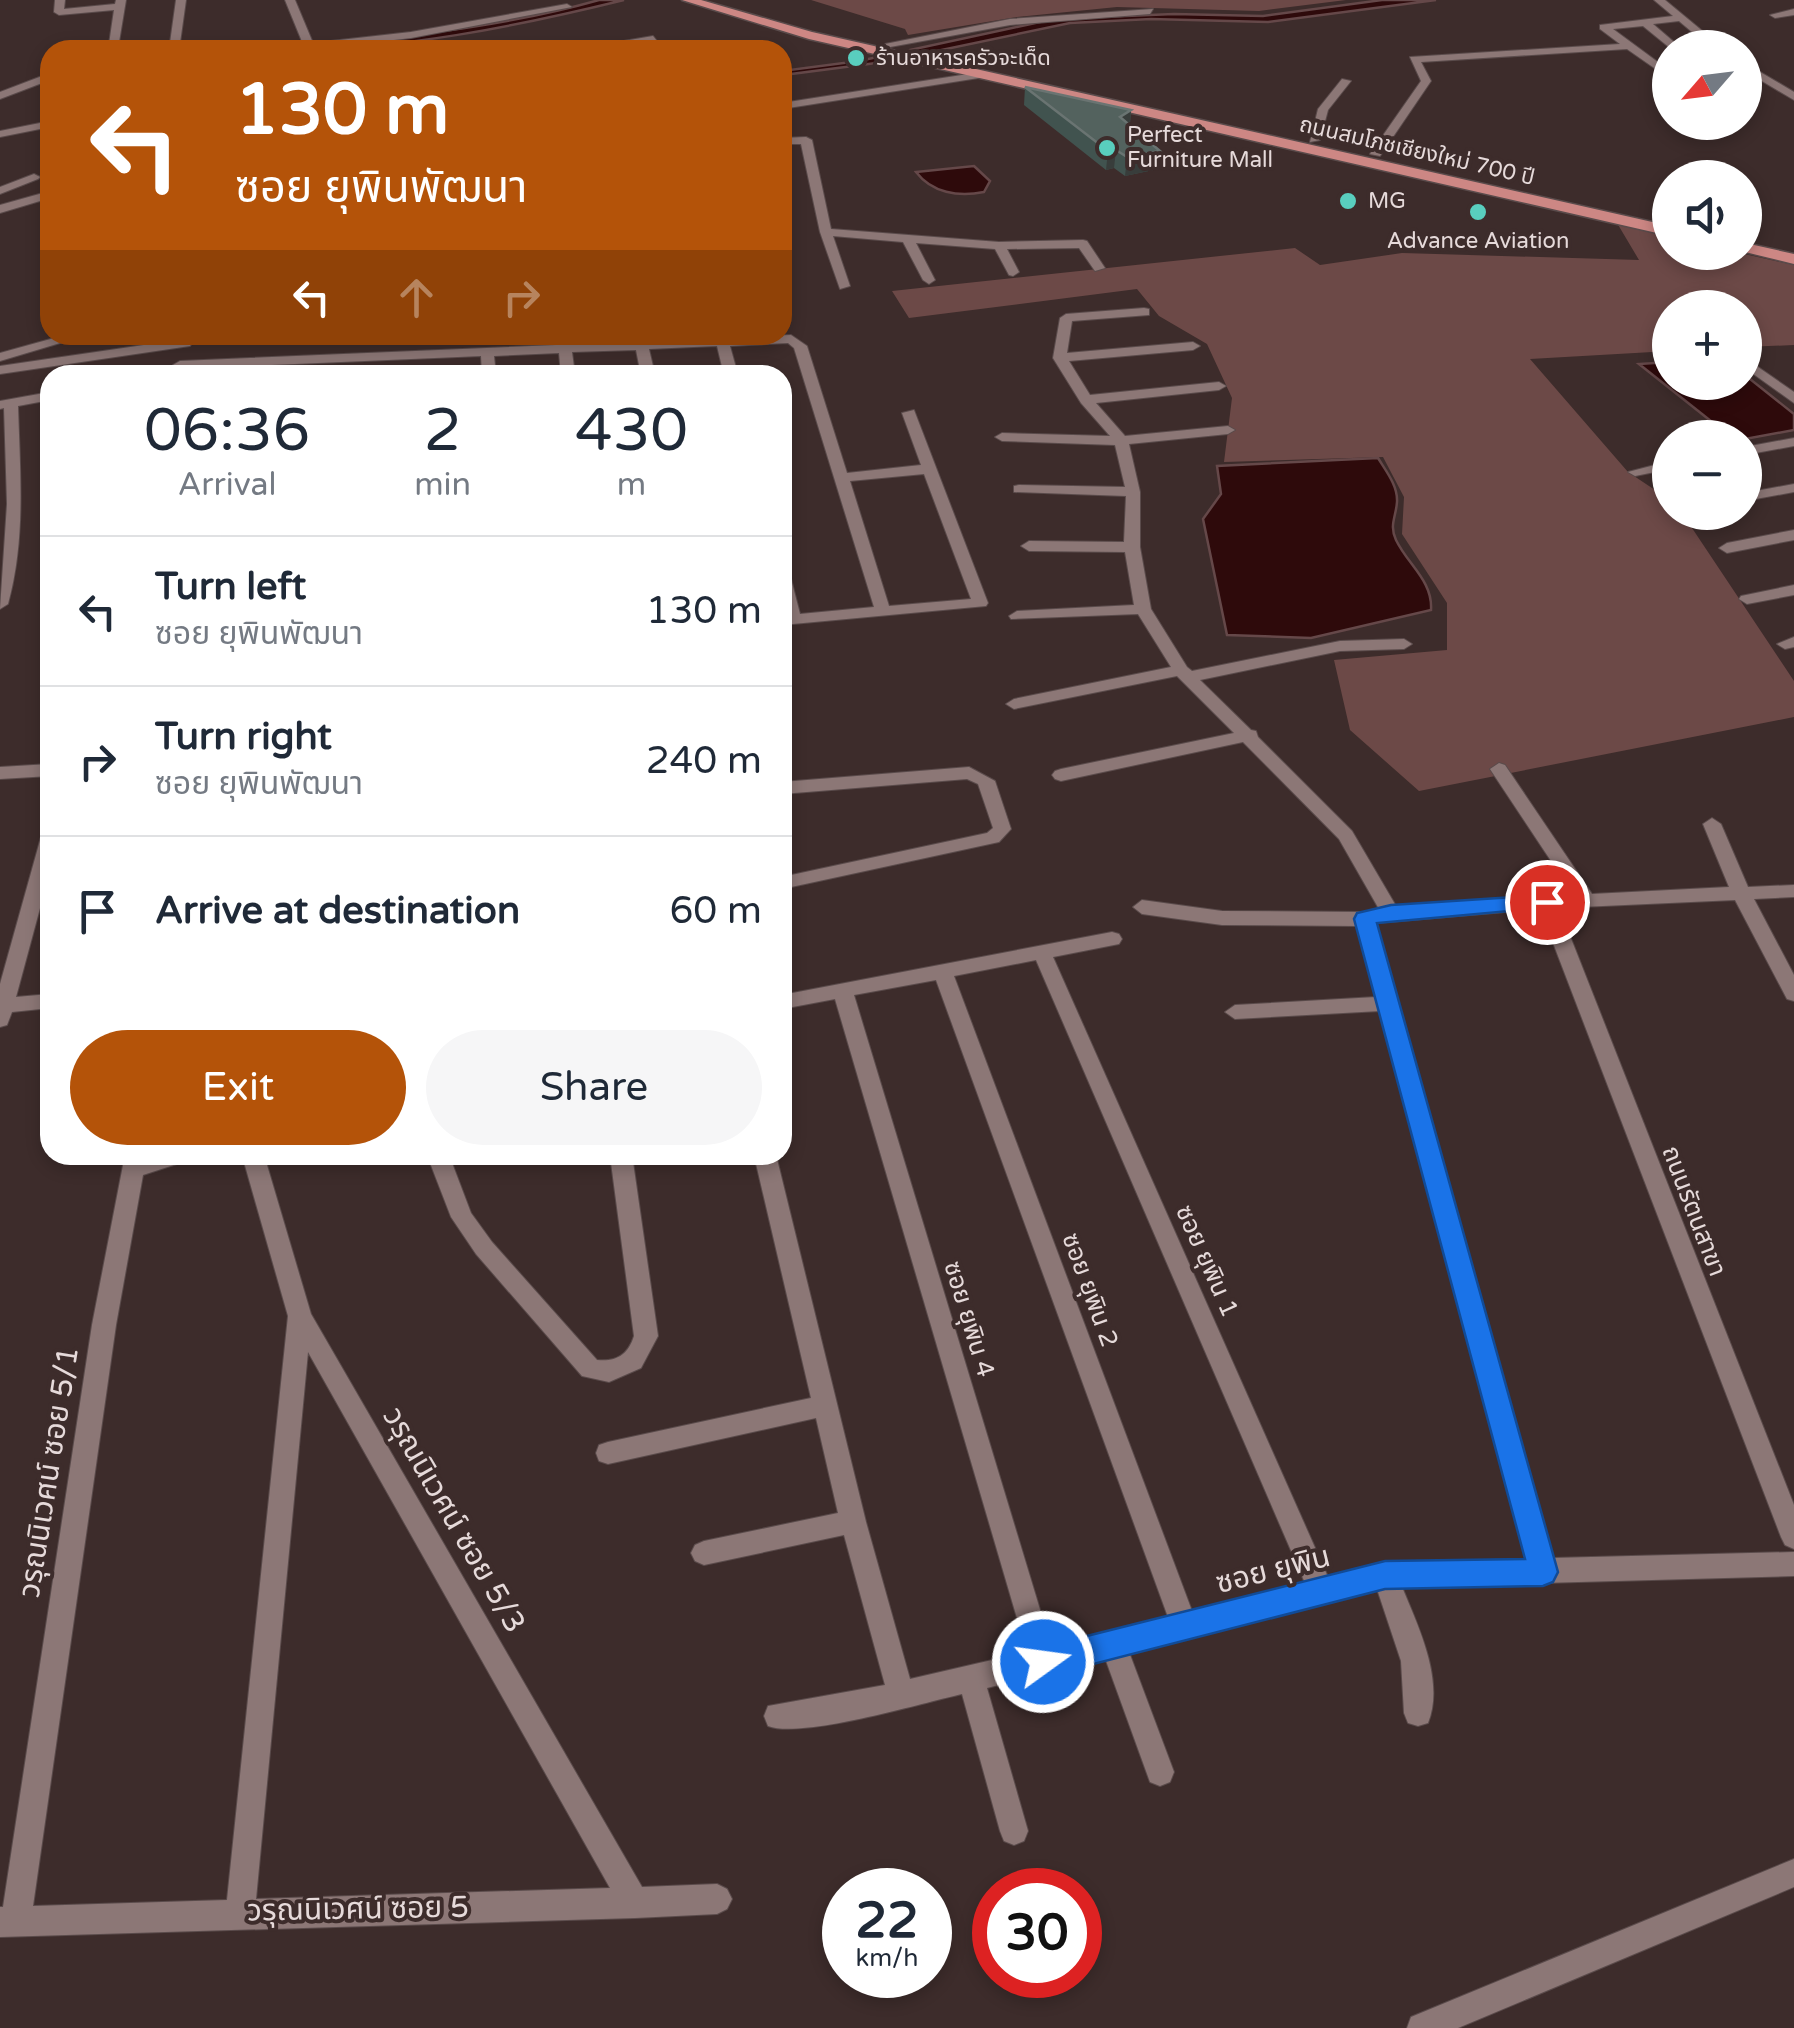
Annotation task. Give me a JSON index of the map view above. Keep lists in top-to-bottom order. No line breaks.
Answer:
{"streets":{"main road":["ถนนสมโภชเชียงใหม่ 700 ปี"],"street":["ถนนรัตนสาขา","ซอย ยุพิน 1","ซอย ยุพิน 2","ซอย ยุพิน 4","วรุณนิเวศน์ ซอย 5/1","วรุณนิเวศน์ ซอย 5/3","ซอย ยุพิน","วรุณนิเวศน์ ซอย 5"]},"crossings":[["ซอย ยุพิน 1","ซอย ยุพิน"],["ซอย ยุพิน 2","ซอย ยุพิน"],["ซอย ยุพิน 4","ซอย ยุพิน"],["วรุณนิเวศน์ ซอย 5/1","วรุณนิเวศน์ ซอย 5"],["วรุณนิเวศน์ ซอย 5/3","วรุณนิเวศน์ ซอย 5"]],"places":["ร้านอาหารครัวจะเด็ด","Perfect Furniture Mall","MG","Advance Aviation"],"north":"bottom left","page":{"map_buttons":["+","−"],"turn":["130 m","ซอย ยุพินพัฒนา"],"eta":["06:36","Arrival","2","min","430","m"],"list":[{"name":"Turn left","note":"ซอย ยุพินพัฒนา","value":"130 m"},{"name":"Turn right","note":"ซอย ยุพินพัฒนา","value":"240 m"},{"name":"Arrive at destination","value":"60 m"}],"buttons":["Exit","Share"],"speed":"22 km/h","limit":"30"}}
